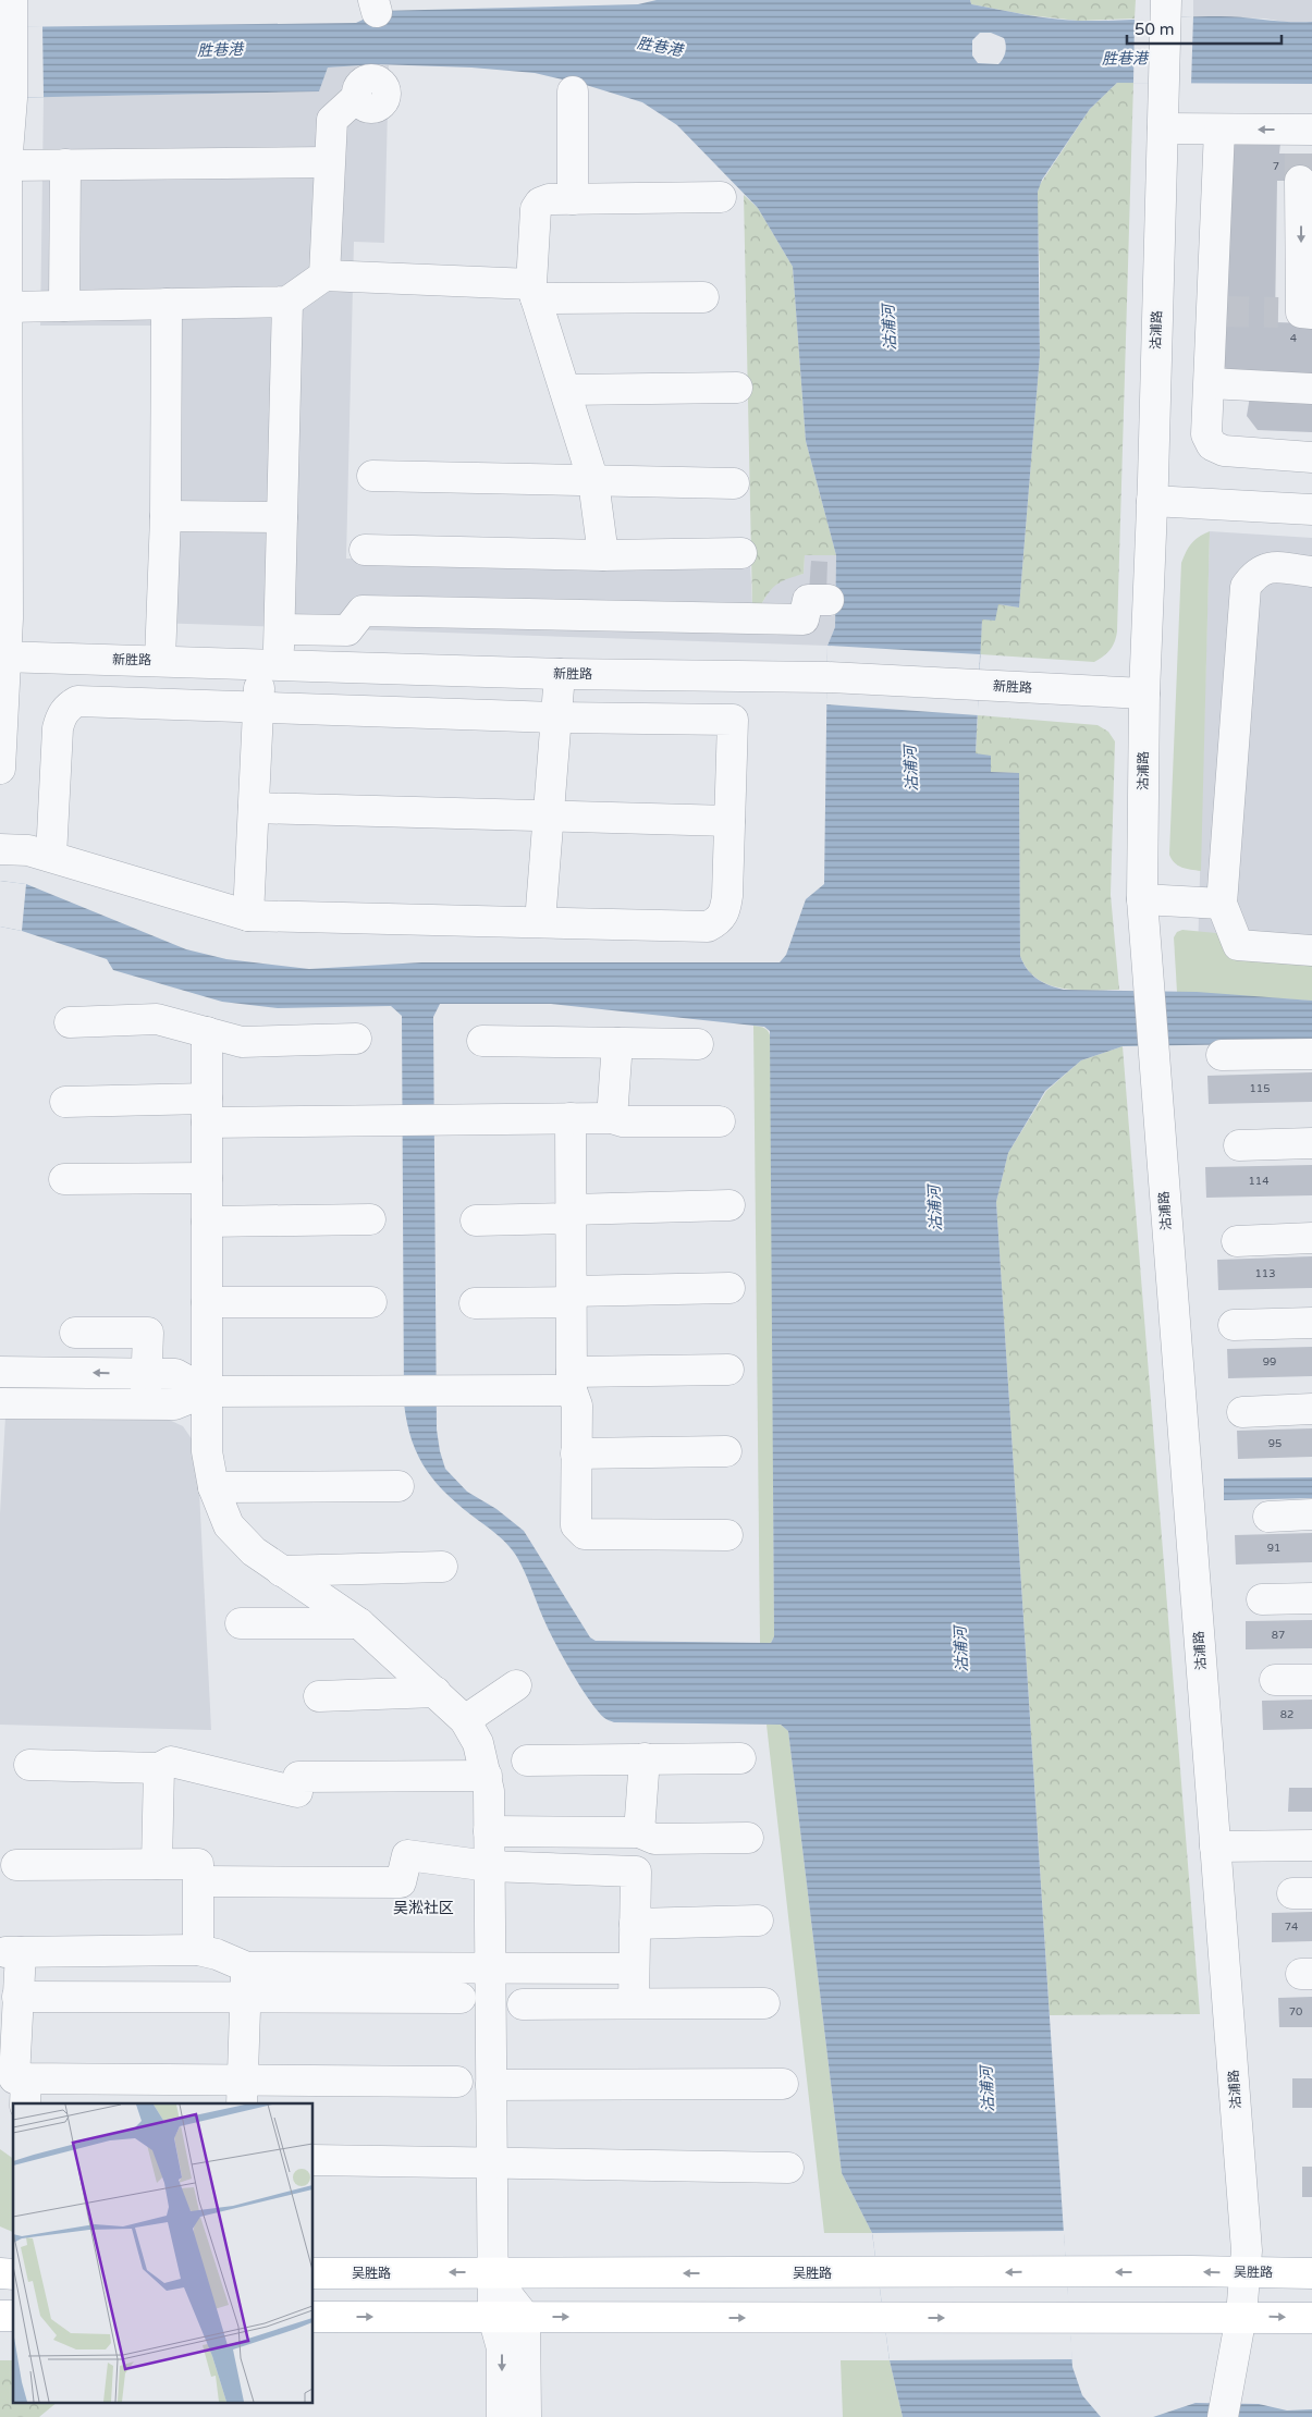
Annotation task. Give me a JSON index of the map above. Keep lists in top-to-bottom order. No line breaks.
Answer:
{"streets":{"main road":["吴胜路"],"street":["沽浦路","新胜路"]},"crossings":[["沽浦路","新胜路"],["沽浦路","吴胜路"]],"districts":["吴淞社区"],"water":["胜巷港","沽浦河"],"house_numbers":["7","4","115","114","113","99","95","91","87","82","74","70"],"scale_bar":"50 m"}
